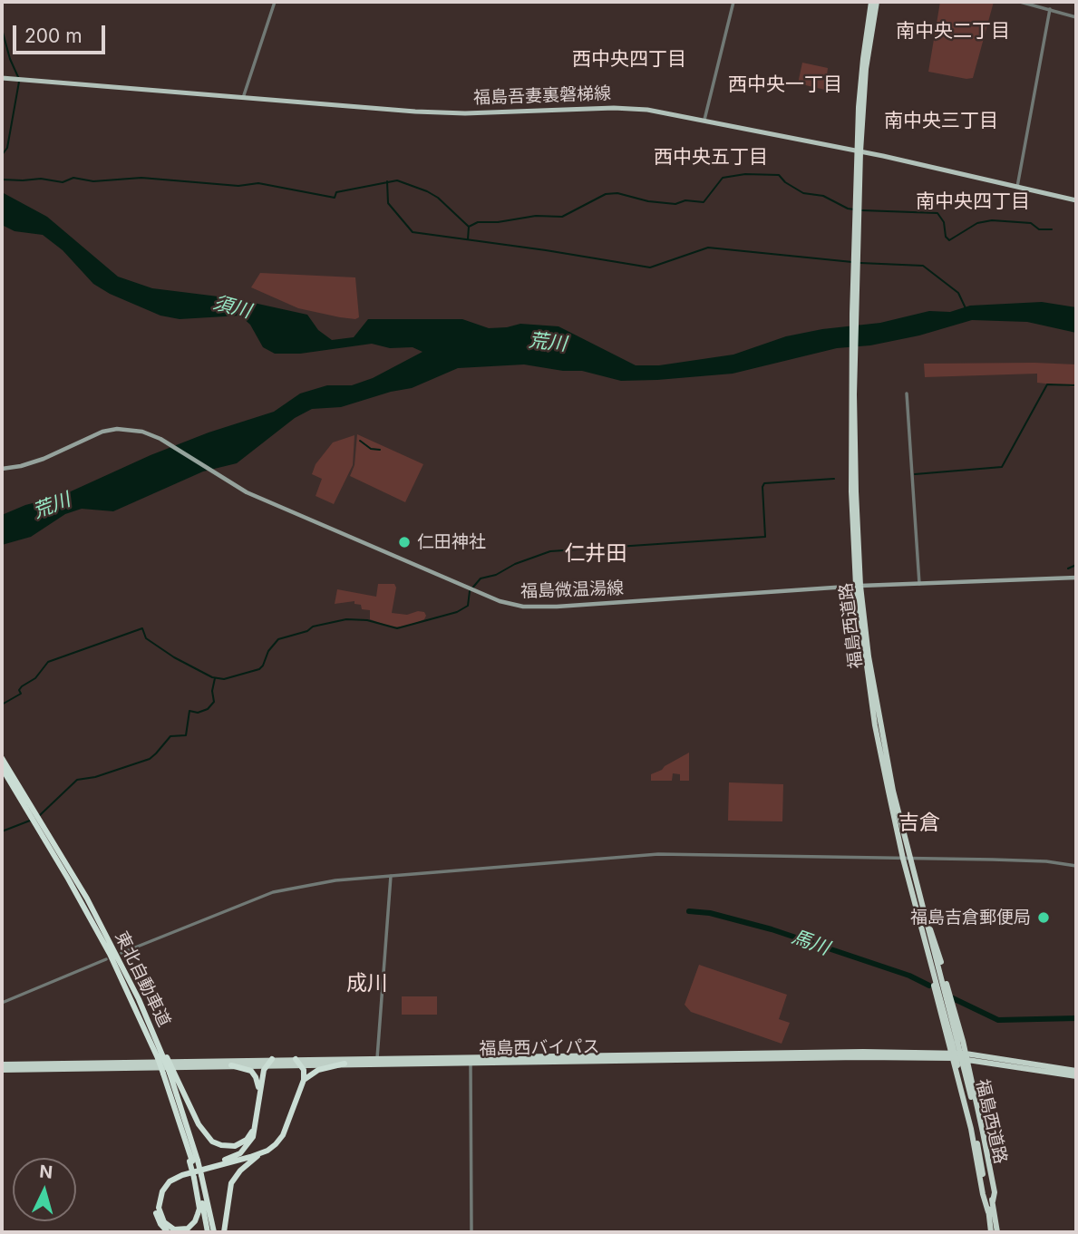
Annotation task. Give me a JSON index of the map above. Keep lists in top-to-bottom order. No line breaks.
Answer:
{"streets":{"highway":["福島西道路","東北自動車道","福島西バイパス"],"main road":["福島吾妻裏磐梯線","福島微温湯線"]},"crossings":[["福島吾妻裏磐梯線","福島西道路"],["福島微温湯線","福島西道路"],["福島西道路","福島西バイパス"]],"districts":["南中央二丁目","西中央四丁目","西中央一丁目","南中央三丁目","西中央五丁目","南中央四丁目","仁井田","吉倉","成川"],"water":["須川","荒川","馬川"],"places":["仁田神社","福島吉倉郵便局"],"scale_bar":"200 m","north":"top"}
